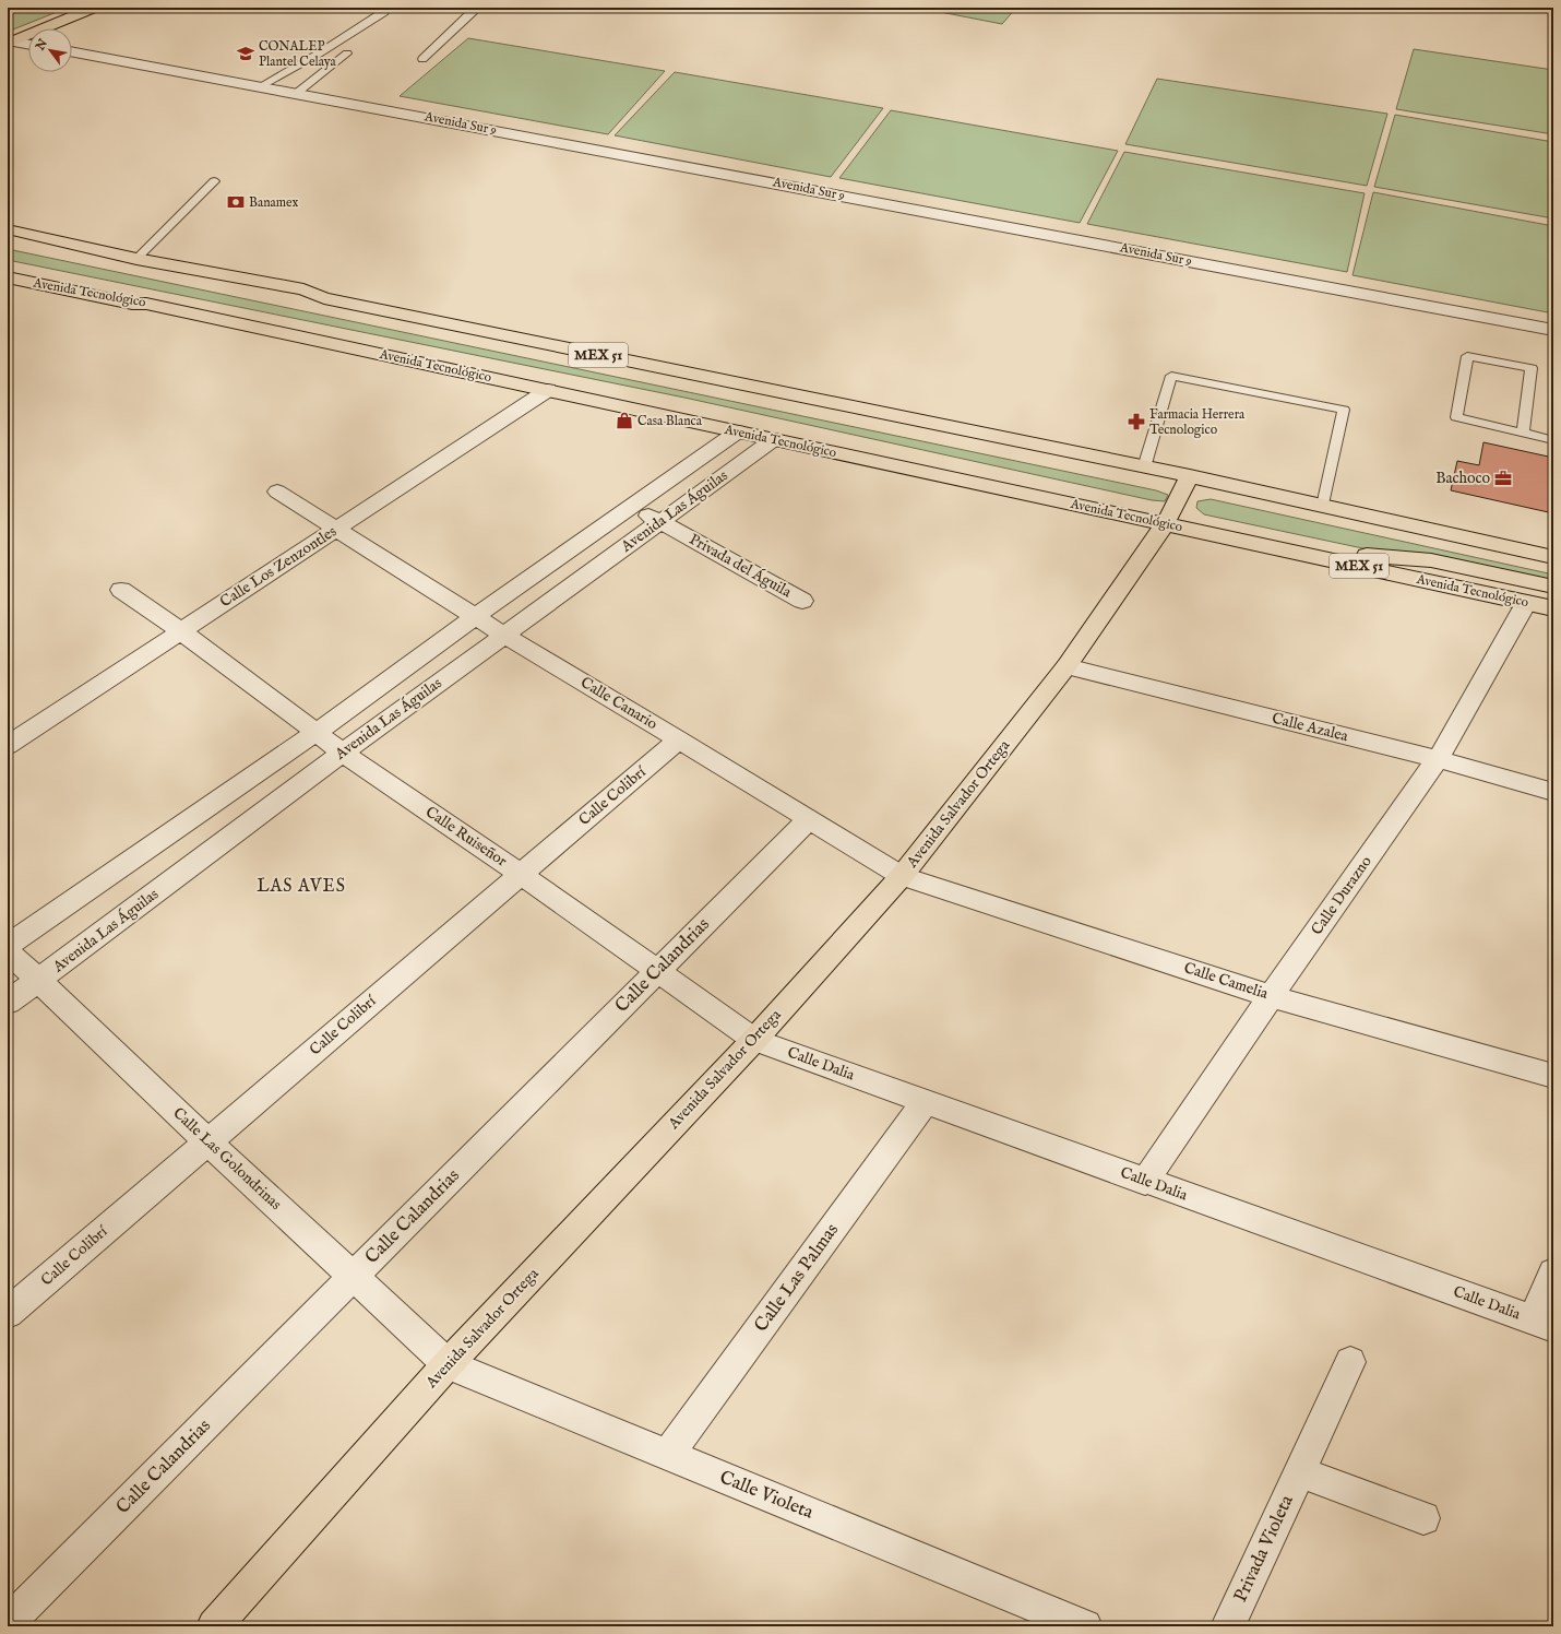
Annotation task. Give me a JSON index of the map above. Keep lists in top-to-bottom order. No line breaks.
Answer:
{"streets":{"main road":["Avenida Tecnológico","MEX 51","Avenida Salvador Ortega"],"street":["Avenida Sur 9","Avenida Las Águilas","Privada del Águila","Calle Los Zenzontles","Calle Canario","Calle Azalea","Calle Colibrí","Calle Ruiseñor","Calle Durazno","Calle Calandrias","Calle Camelia","Calle Dalia","Calle Las Golondrinas","Calle Las Palmas","Calle Violeta","Privada Violeta"]},"crossings":[["Avenida Tecnológico","Avenida Las Águilas"],["Avenida Tecnológico","Calle Los Zenzontles"],["Avenida Tecnológico","Avenida Salvador Ortega"],["Avenida Tecnológico","Calle Durazno"],["MEX 51","Avenida Salvador Ortega"],["Avenida Las Águilas","Privada del Águila"],["Avenida Las Águilas","Calle Canario"],["Avenida Las Águilas","Calle Ruiseñor"],["Avenida Las Águilas","Calle Las Golondrinas"],["Calle Los Zenzontles","Calle Canario"],["Calle Los Zenzontles","Calle Ruiseñor"],["Calle Canario","Calle Colibrí"],["Calle Canario","Avenida Salvador Ortega"],["Calle Canario","Calle Calandrias"],["Calle Canario","Calle Camelia"],["Calle Azalea","Avenida Salvador Ortega"],["Calle Azalea","Calle Durazno"],["Calle Colibrí","Calle Ruiseñor"],["Calle Colibrí","Calle Las Golondrinas"],["Avenida Salvador Ortega","Calle Ruiseñor"],["Avenida Salvador Ortega","Calle Camelia"],["Avenida Salvador Ortega","Calle Dalia"],["Avenida Salvador Ortega","Calle Las Golondrinas"],["Avenida Salvador Ortega","Calle Violeta"],["Calle Ruiseñor","Calle Calandrias"],["Calle Ruiseñor","Calle Dalia"],["Calle Durazno","Calle Camelia"],["Calle Durazno","Calle Dalia"],["Calle Calandrias","Calle Las Golondrinas"],["Calle Dalia","Calle Las Palmas"],["Calle Las Golondrinas","Calle Violeta"],["Calle Las Palmas","Calle Violeta"]],"districts":["LAS AVES"],"places":{"school or university":["CONALEP Plantel Celaya"],"bank":["Banamex"],"shop":["Casa Blanca"],"pharmacy":["Farmacia Herrera Tecnologico"],"office":["Bachoco"]},"north":"top left"}
